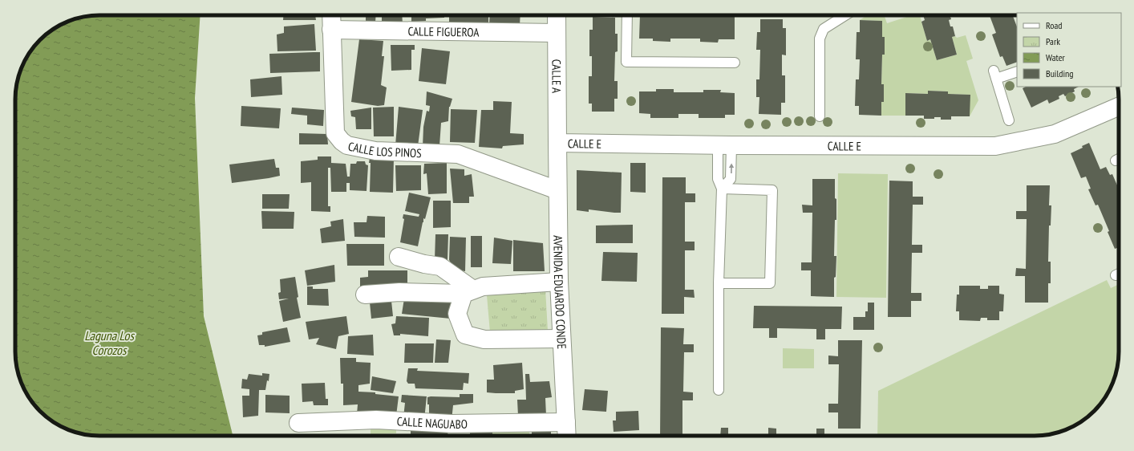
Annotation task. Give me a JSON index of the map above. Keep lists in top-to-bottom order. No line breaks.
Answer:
{"streets":{"street":["CALLE FIGUEROA","CALLE A","CALLE E","CALLE LOS PINOS","AVENIDA EDUARDO CONDE","CALLE NAGUABO"]},"crossings":[["CALLE FIGUEROA","CALLE A"],["CALLE FIGUEROA","CALLE LOS PINOS"],["CALLE A","CALLE E"],["CALLE A","AVENIDA EDUARDO CONDE"],["CALLE E","AVENIDA EDUARDO CONDE"],["CALLE LOS PINOS","AVENIDA EDUARDO CONDE"],["AVENIDA EDUARDO CONDE","CALLE NAGUABO"]],"water":["Laguna Los Corozos"],"legend":["Road","Park","Water","Building"]}
